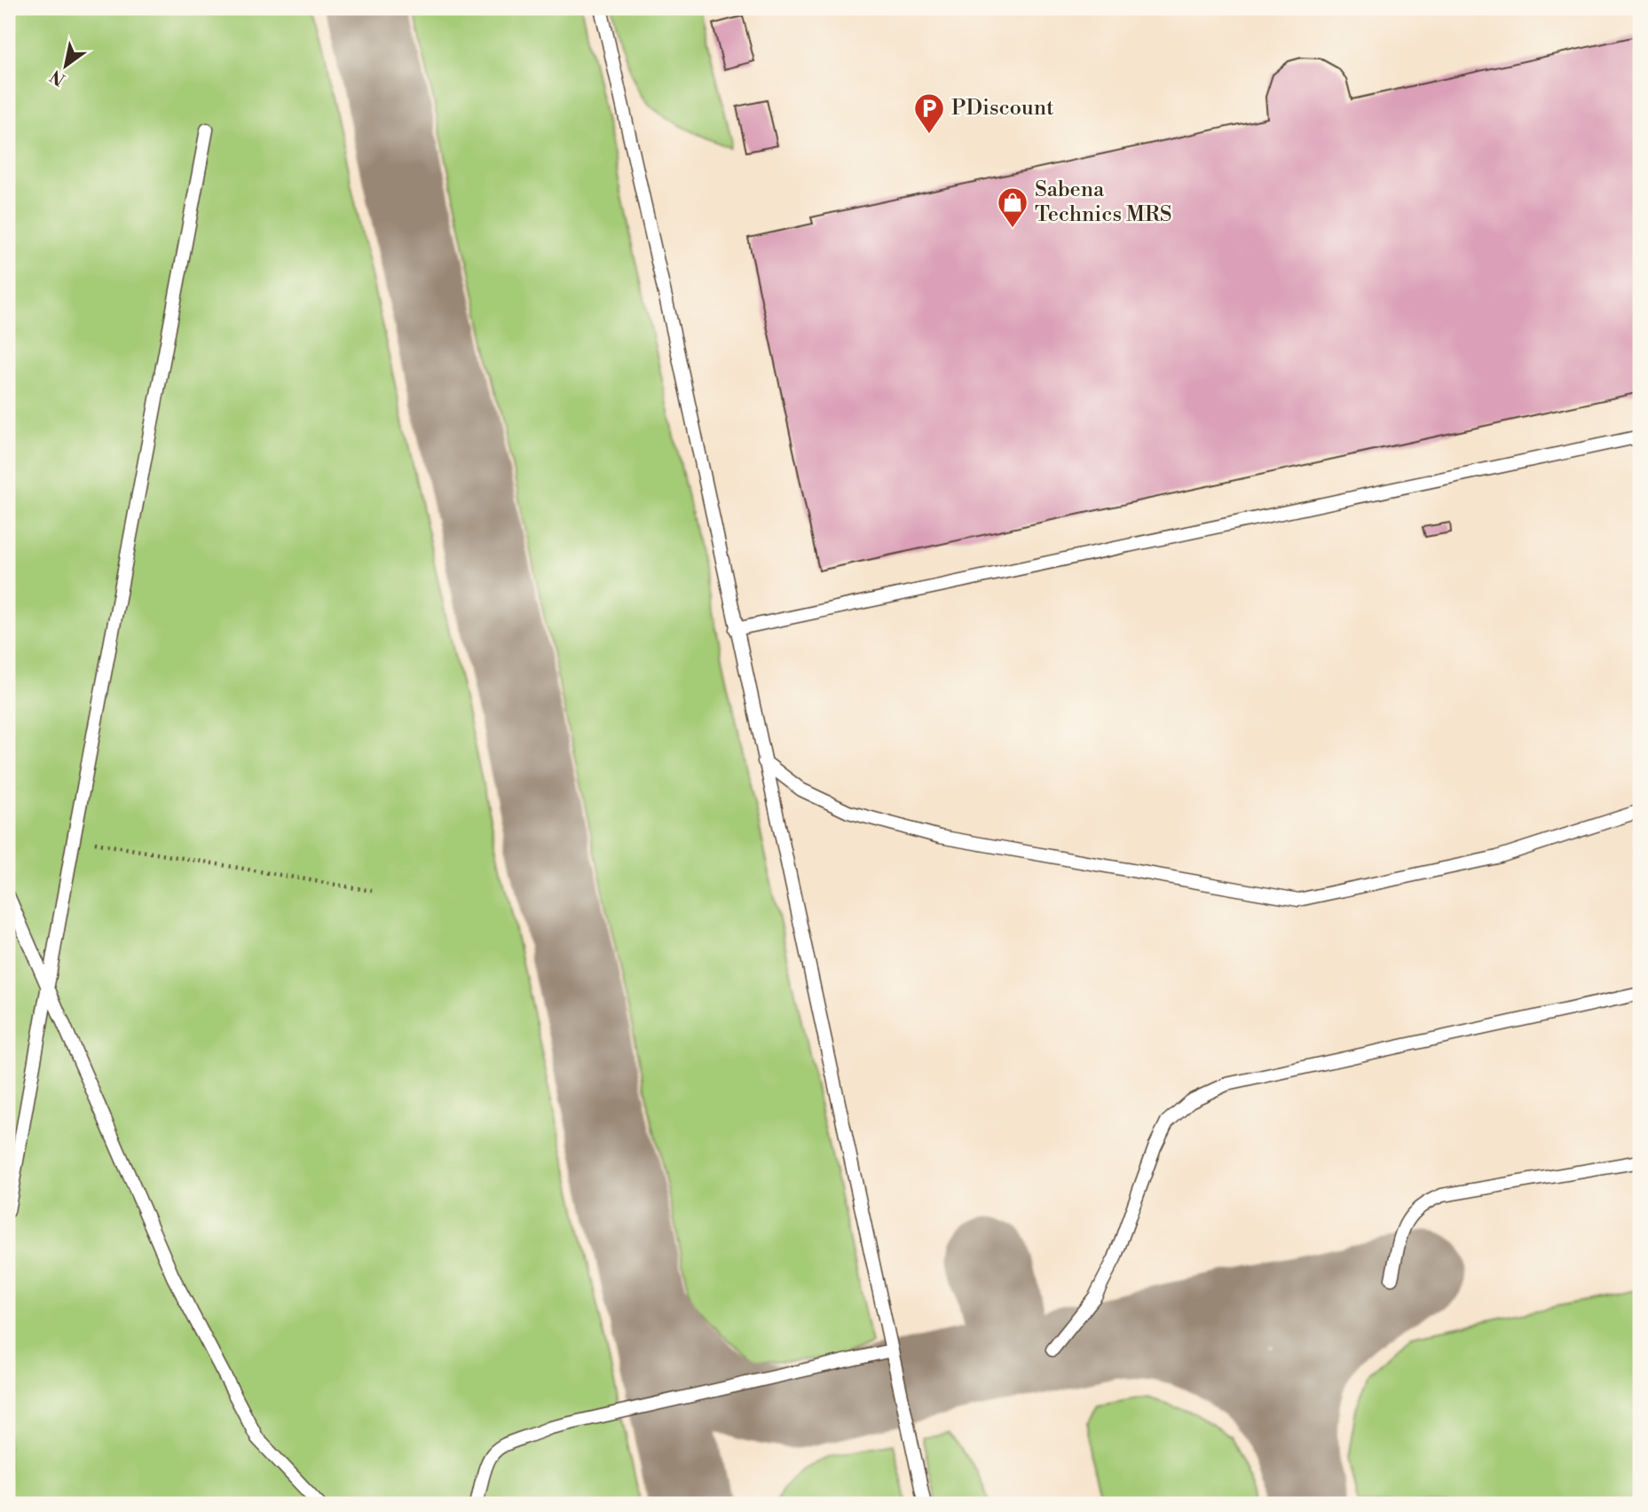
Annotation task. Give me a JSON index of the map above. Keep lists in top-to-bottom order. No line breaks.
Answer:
{"places":{"parking":["PDiscount"],"shop":["Sabena Technics MRS"]},"north":"bottom left"}
